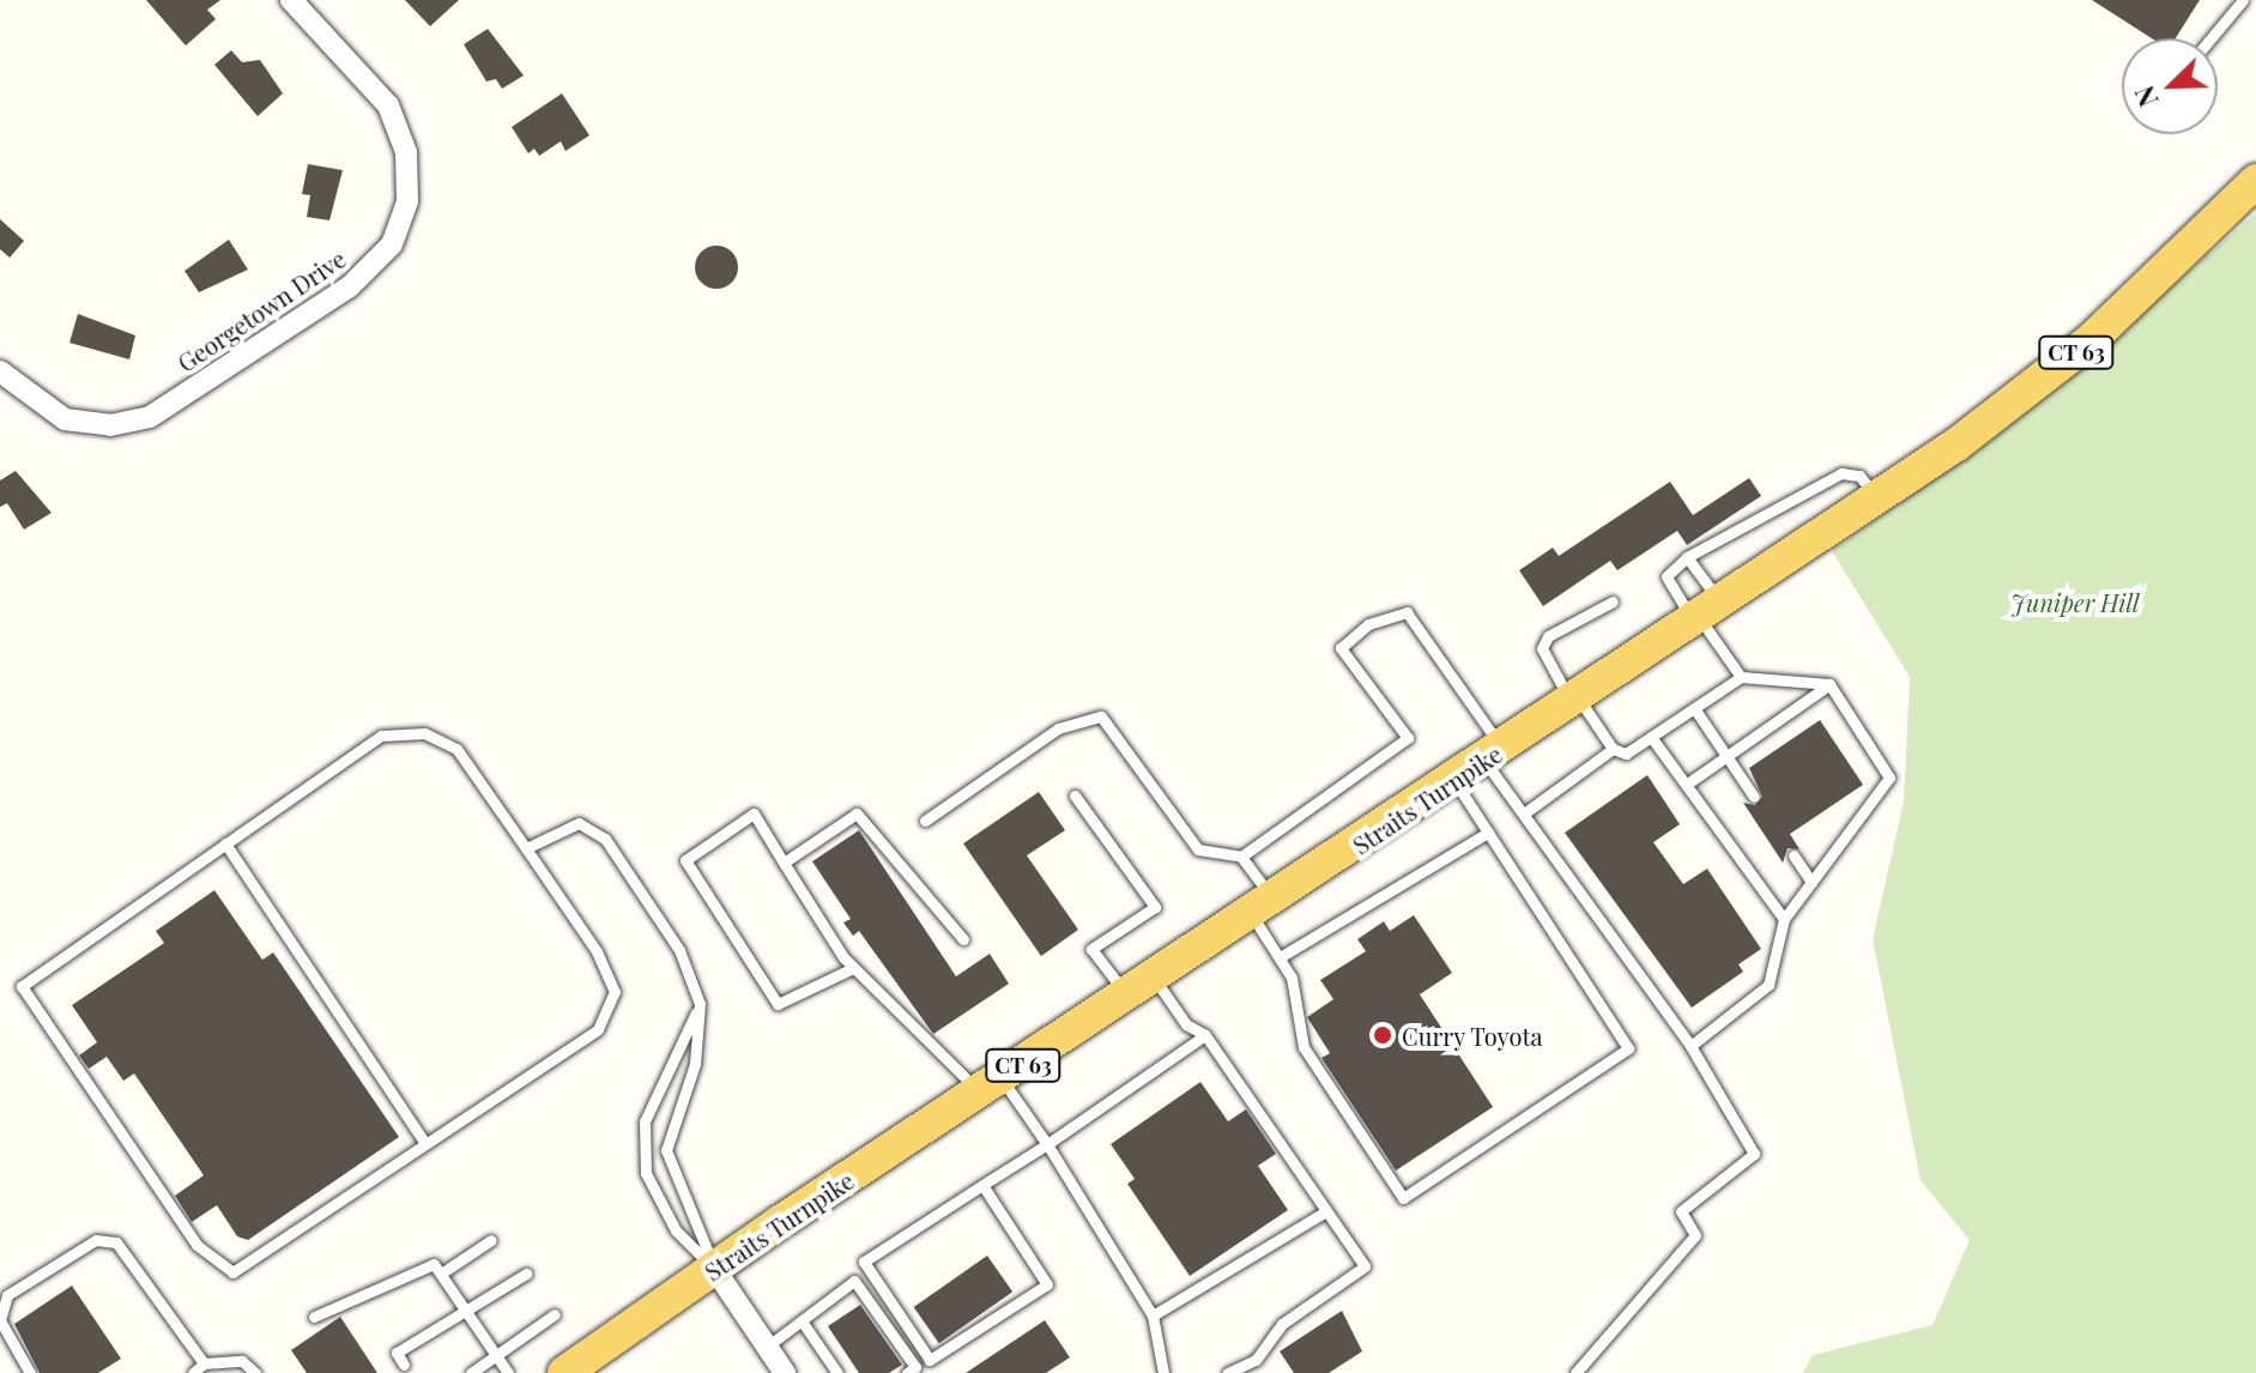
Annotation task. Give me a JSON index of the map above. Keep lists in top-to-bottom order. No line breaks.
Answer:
{"streets":{"main road":["CT 63","Straits Turnpike"],"street":["Georgetown Drive"]},"parks":["Juniper Hill"],"places":["Curry Toyota"],"north":"bottom left"}
